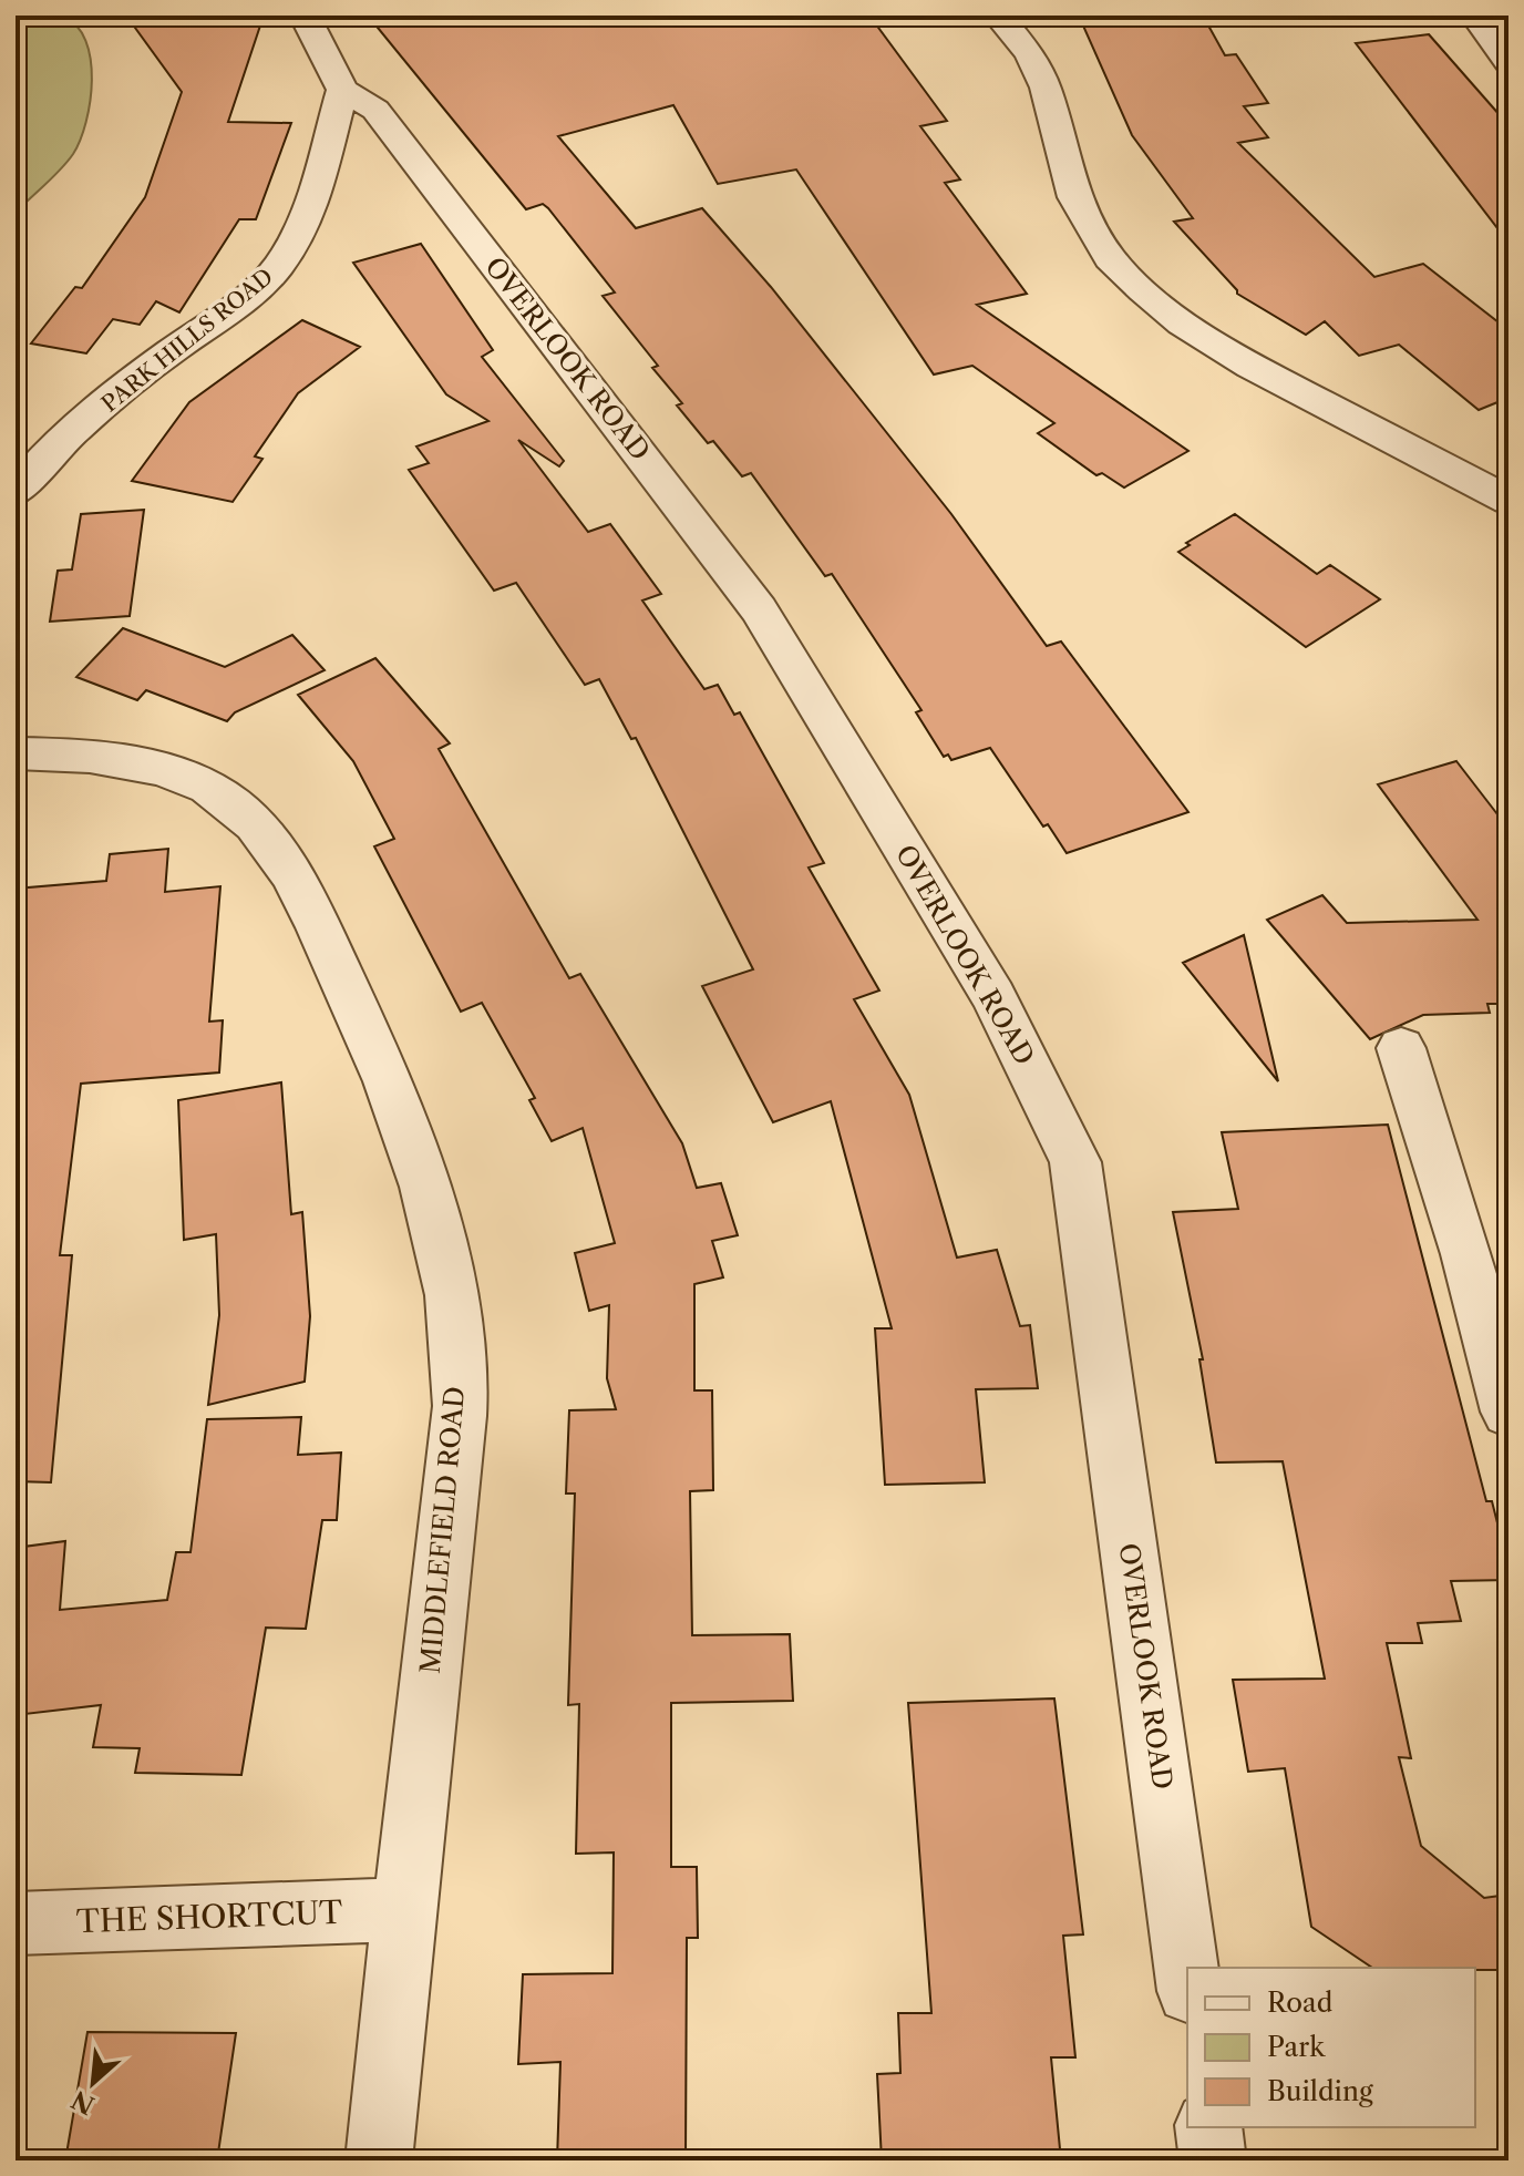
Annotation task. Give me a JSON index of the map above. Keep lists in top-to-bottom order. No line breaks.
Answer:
{"streets":{"street":["PARK HILLS ROAD","OVERLOOK ROAD","MIDDLEFIELD ROAD","THE SHORTCUT"]},"crossings":[["PARK HILLS ROAD","OVERLOOK ROAD"],["MIDDLEFIELD ROAD","THE SHORTCUT"]],"legend":["Road","Park","Building"],"north":"bottom left"}
